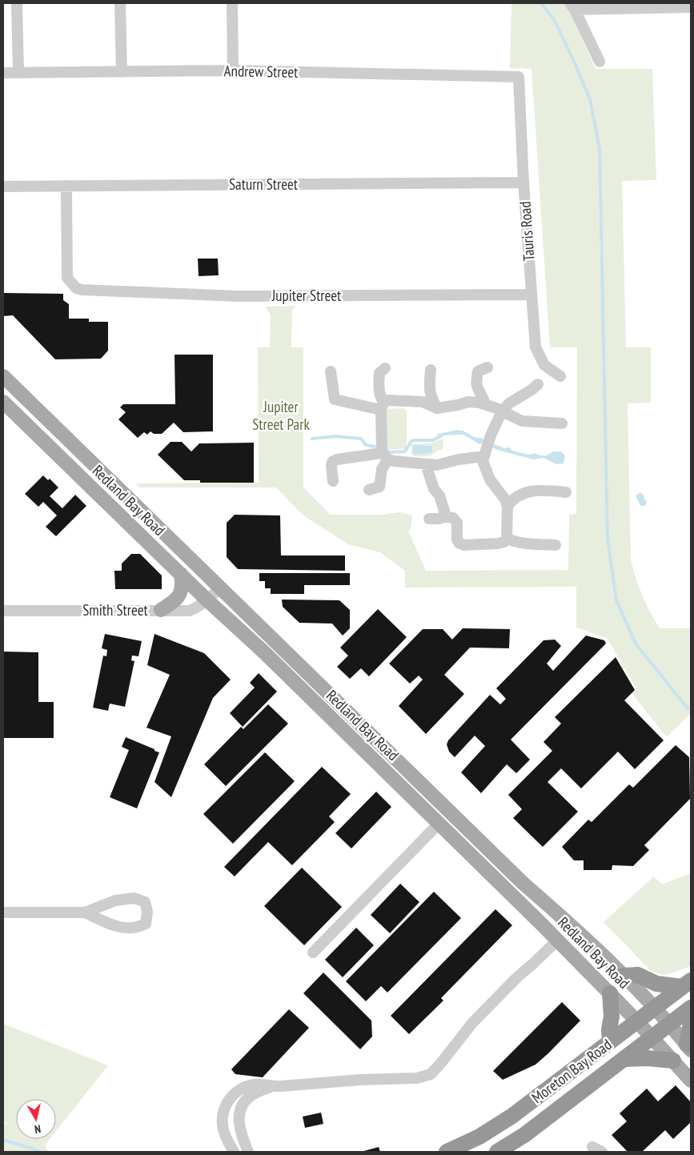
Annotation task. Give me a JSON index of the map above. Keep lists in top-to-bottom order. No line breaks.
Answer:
{"streets":{"highway":["Moreton Bay Road"],"main road":["Redland Bay Road"],"street":["Andrew Street","Saturn Street","Tauris Road","Jupiter Street","Smith Street"]},"crossings":[["Andrew Street","Tauris Road"],["Saturn Street","Tauris Road"],["Saturn Street","Jupiter Street"],["Tauris Road","Jupiter Street"],["Redland Bay Road","Smith Street"],["Redland Bay Road","Moreton Bay Road"]],"parks":["Jupiter Street Park"],"north":"bottom"}
